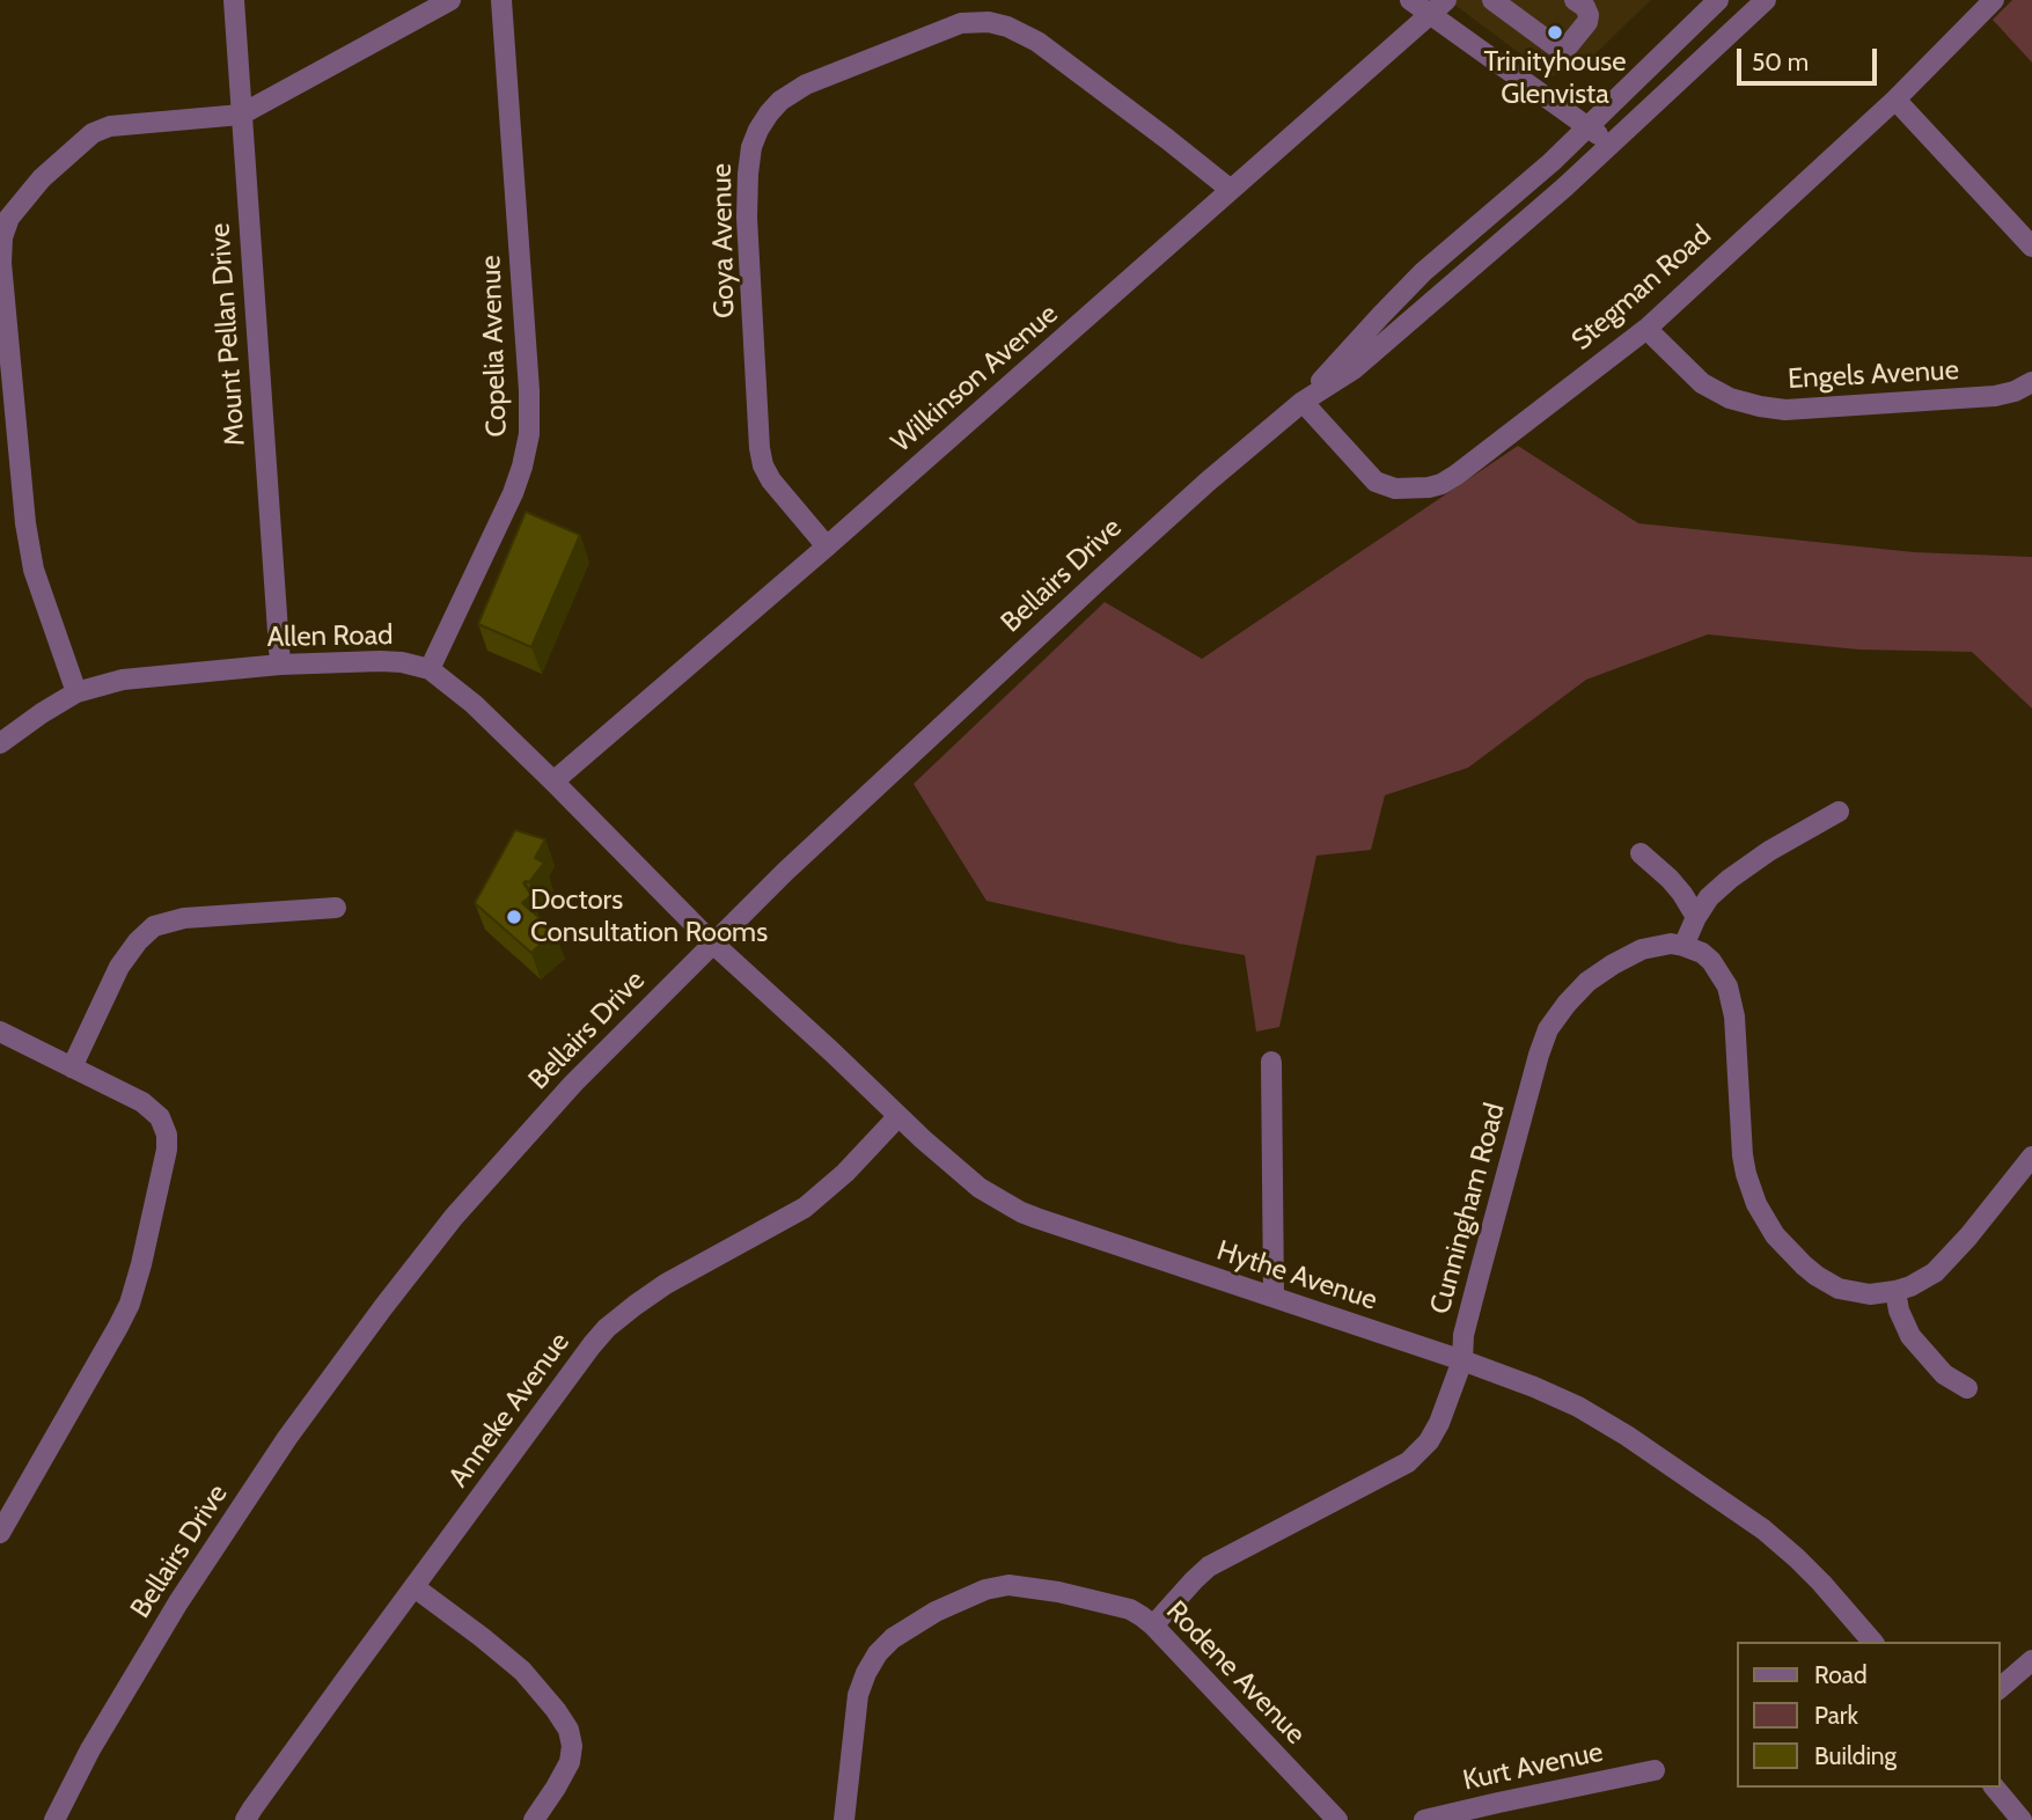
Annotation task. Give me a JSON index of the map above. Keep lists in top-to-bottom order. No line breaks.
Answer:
{"streets":{"street":["Goya Avenue","Stegman Road","Mount Pellan Drive","Copelia Avenue","Engels Avenue","Wilkinson Avenue","Bellairs Drive","Allen Road","Cunningham Road","Hythe Avenue","Anneke Avenue","Rodene Avenue","Kurt Avenue"]},"crossings":[["Goya Avenue","Wilkinson Avenue"],["Stegman Road","Engels Avenue"],["Stegman Road","Bellairs Drive"],["Mount Pellan Drive","Allen Road"],["Copelia Avenue","Allen Road"],["Wilkinson Avenue","Allen Road"],["Bellairs Drive","Allen Road"],["Bellairs Drive","Hythe Avenue"],["Allen Road","Hythe Avenue"],["Cunningham Road","Hythe Avenue"],["Cunningham Road","Rodene Avenue"],["Hythe Avenue","Anneke Avenue"]],"places":["Trinityhouse Glenvista","Doctors Consultation Rooms"],"legend":["Road","Park","Building"],"scale_bar":"50 m"}
